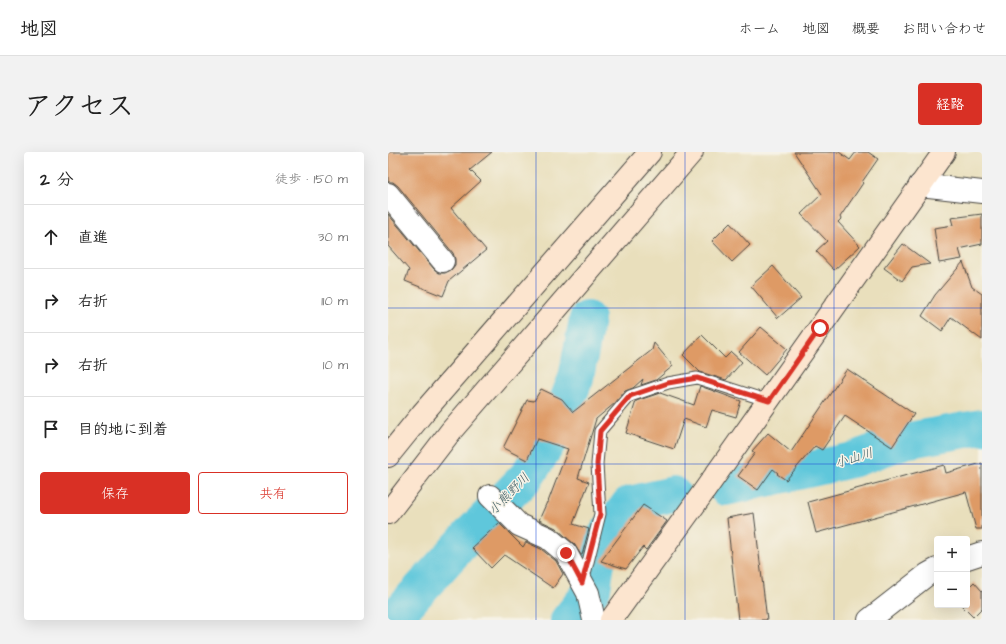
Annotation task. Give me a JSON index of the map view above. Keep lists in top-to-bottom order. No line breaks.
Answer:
{"water":["小山川","小熊野川"],"page":{"header":"地図","nav":["ホーム","地図","概要","お問い合わせ"],"title":"アクセス","buttons":["経路",["保存","共有"]],"heading":["2 分","徒歩 · 150 m"],"list":[["直進","30 m"],["右折","110 m"],["右折","10 m"],"目的地に到着"],"map_buttons":["+","−"]}}
